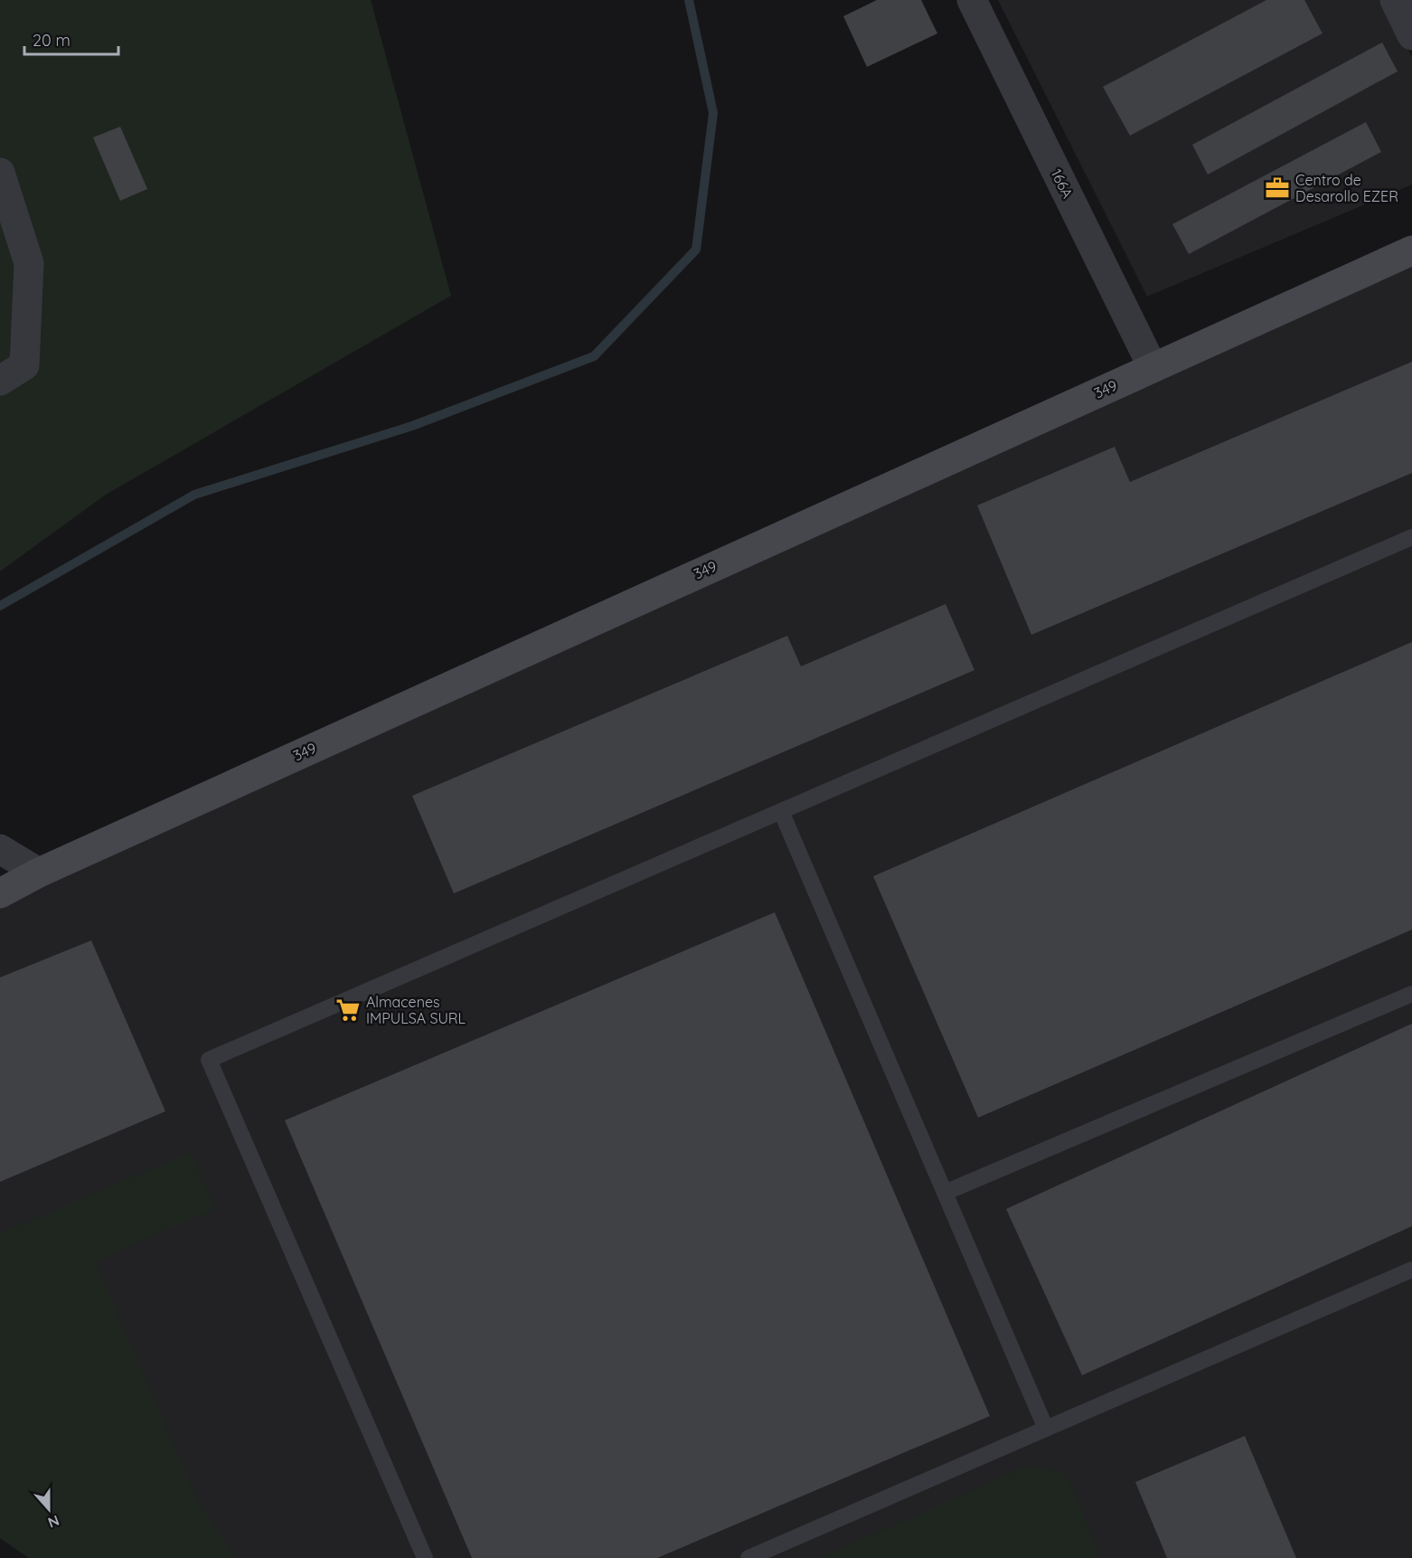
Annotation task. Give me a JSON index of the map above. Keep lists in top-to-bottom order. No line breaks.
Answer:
{"streets":{"street":["166A","349"]},"crossings":[["166A","349"]],"places":{"office":["Centro de Desarollo EZER"],"supermarket":["Almacenes IMPULSA SURL"]},"scale_bar":"20 m","north":"bottom"}
